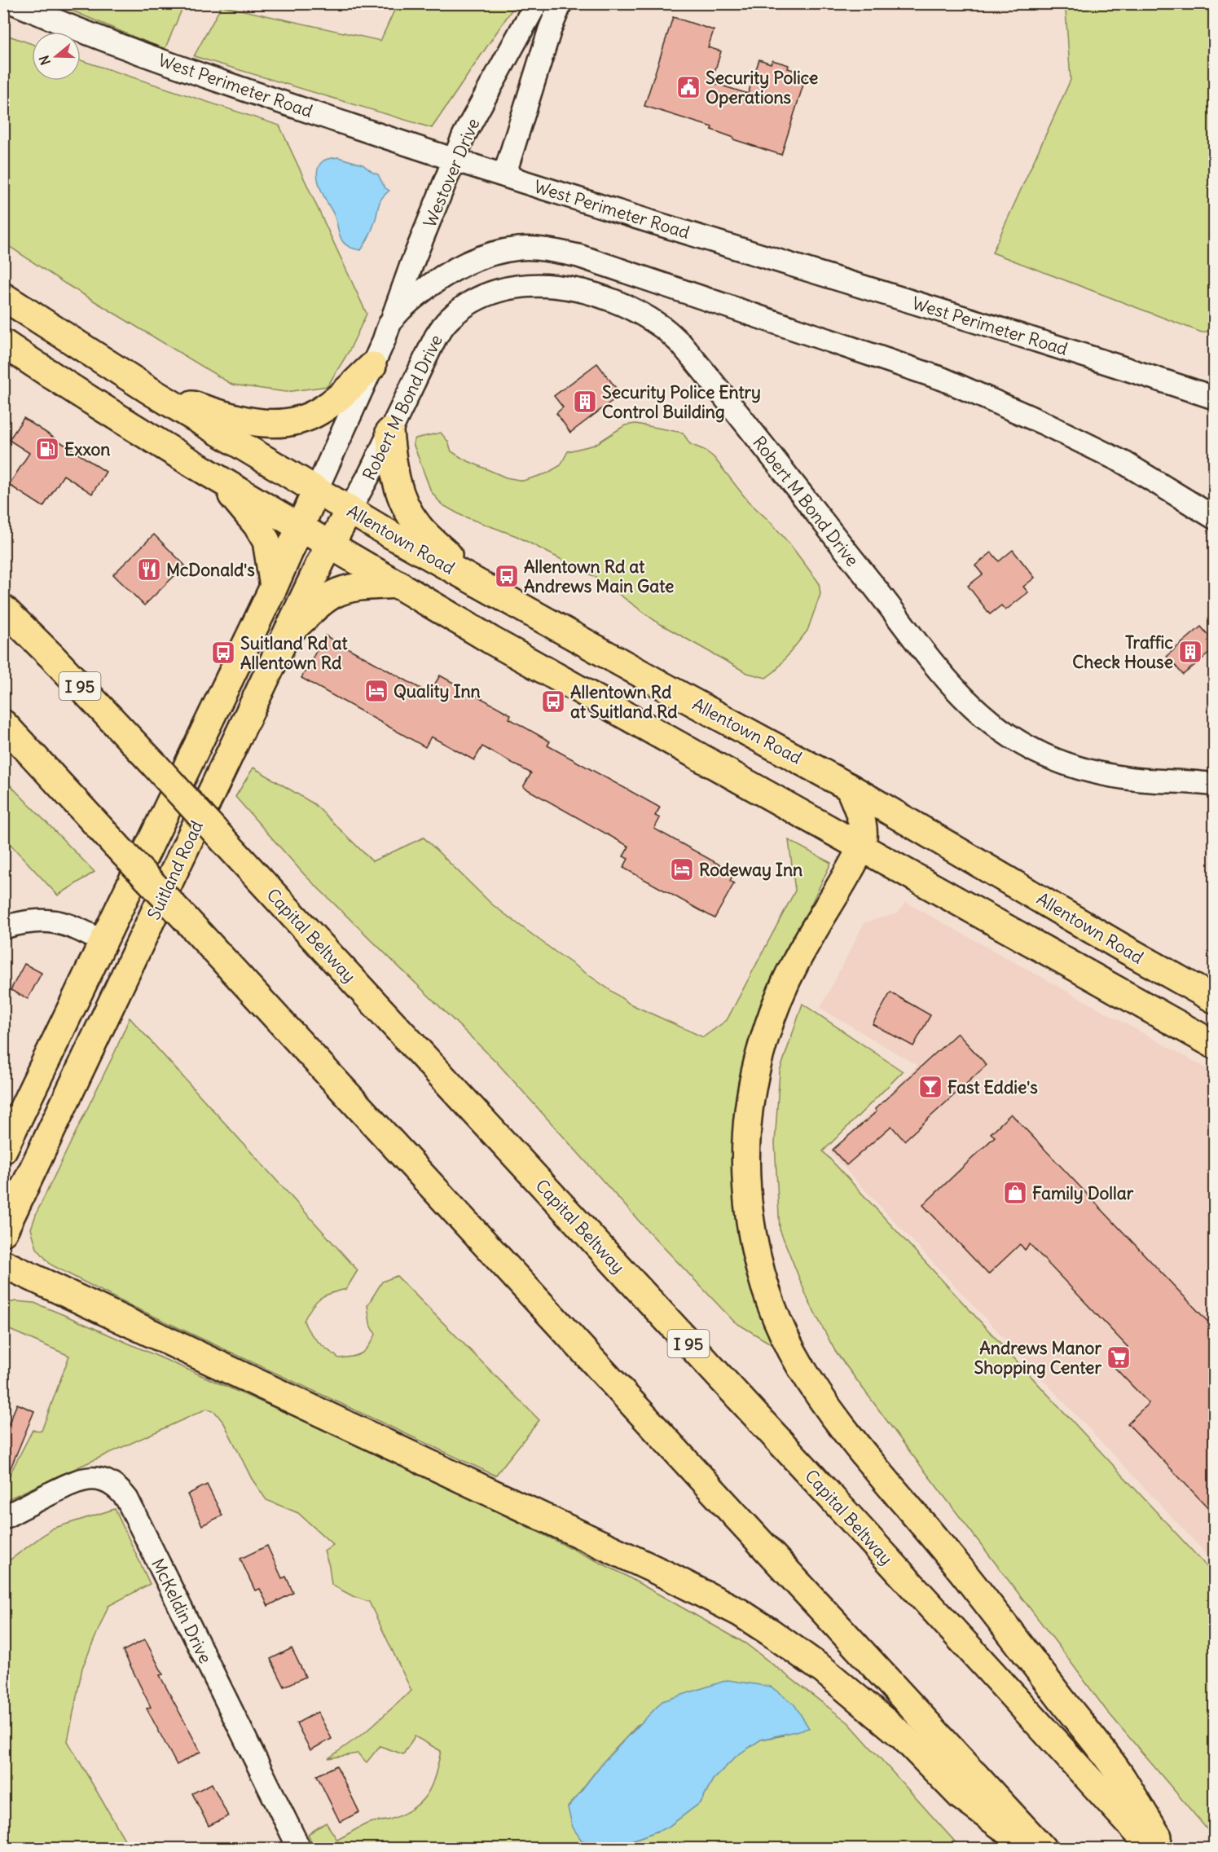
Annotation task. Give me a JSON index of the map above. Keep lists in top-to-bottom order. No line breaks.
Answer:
{"streets":{"main road":["Allentown Road","I 95","Suitland Road","Capital Beltway"],"street":["West Perimeter Road","Westover Drive","Robert M Bond Drive","McKeldin Drive"]},"crossings":[["West Perimeter Road","Westover Drive"],["Robert M Bond Drive","Allentown Road"],["Robert M Bond Drive","Suitland Road"],["Allentown Road","Suitland Road"]],"places":{"public building":["Security Police Operations"],"building":["Security Police Entry Control Building","Traffic Check House"],"fuel station":["Exxon"],"restaurant":["McDonald's"],"bus stop":["Allentown Rd at Andrews Main Gate","Suitland Rd at Allentown Rd","Allentown Rd at Suitland Rd"],"hotel":["Quality Inn","Rodeway Inn"],"bar":["Fast Eddie's"],"shop":["Family Dollar"],"supermarket":["Andrews Manor Shopping Center"]},"north":"left"}
